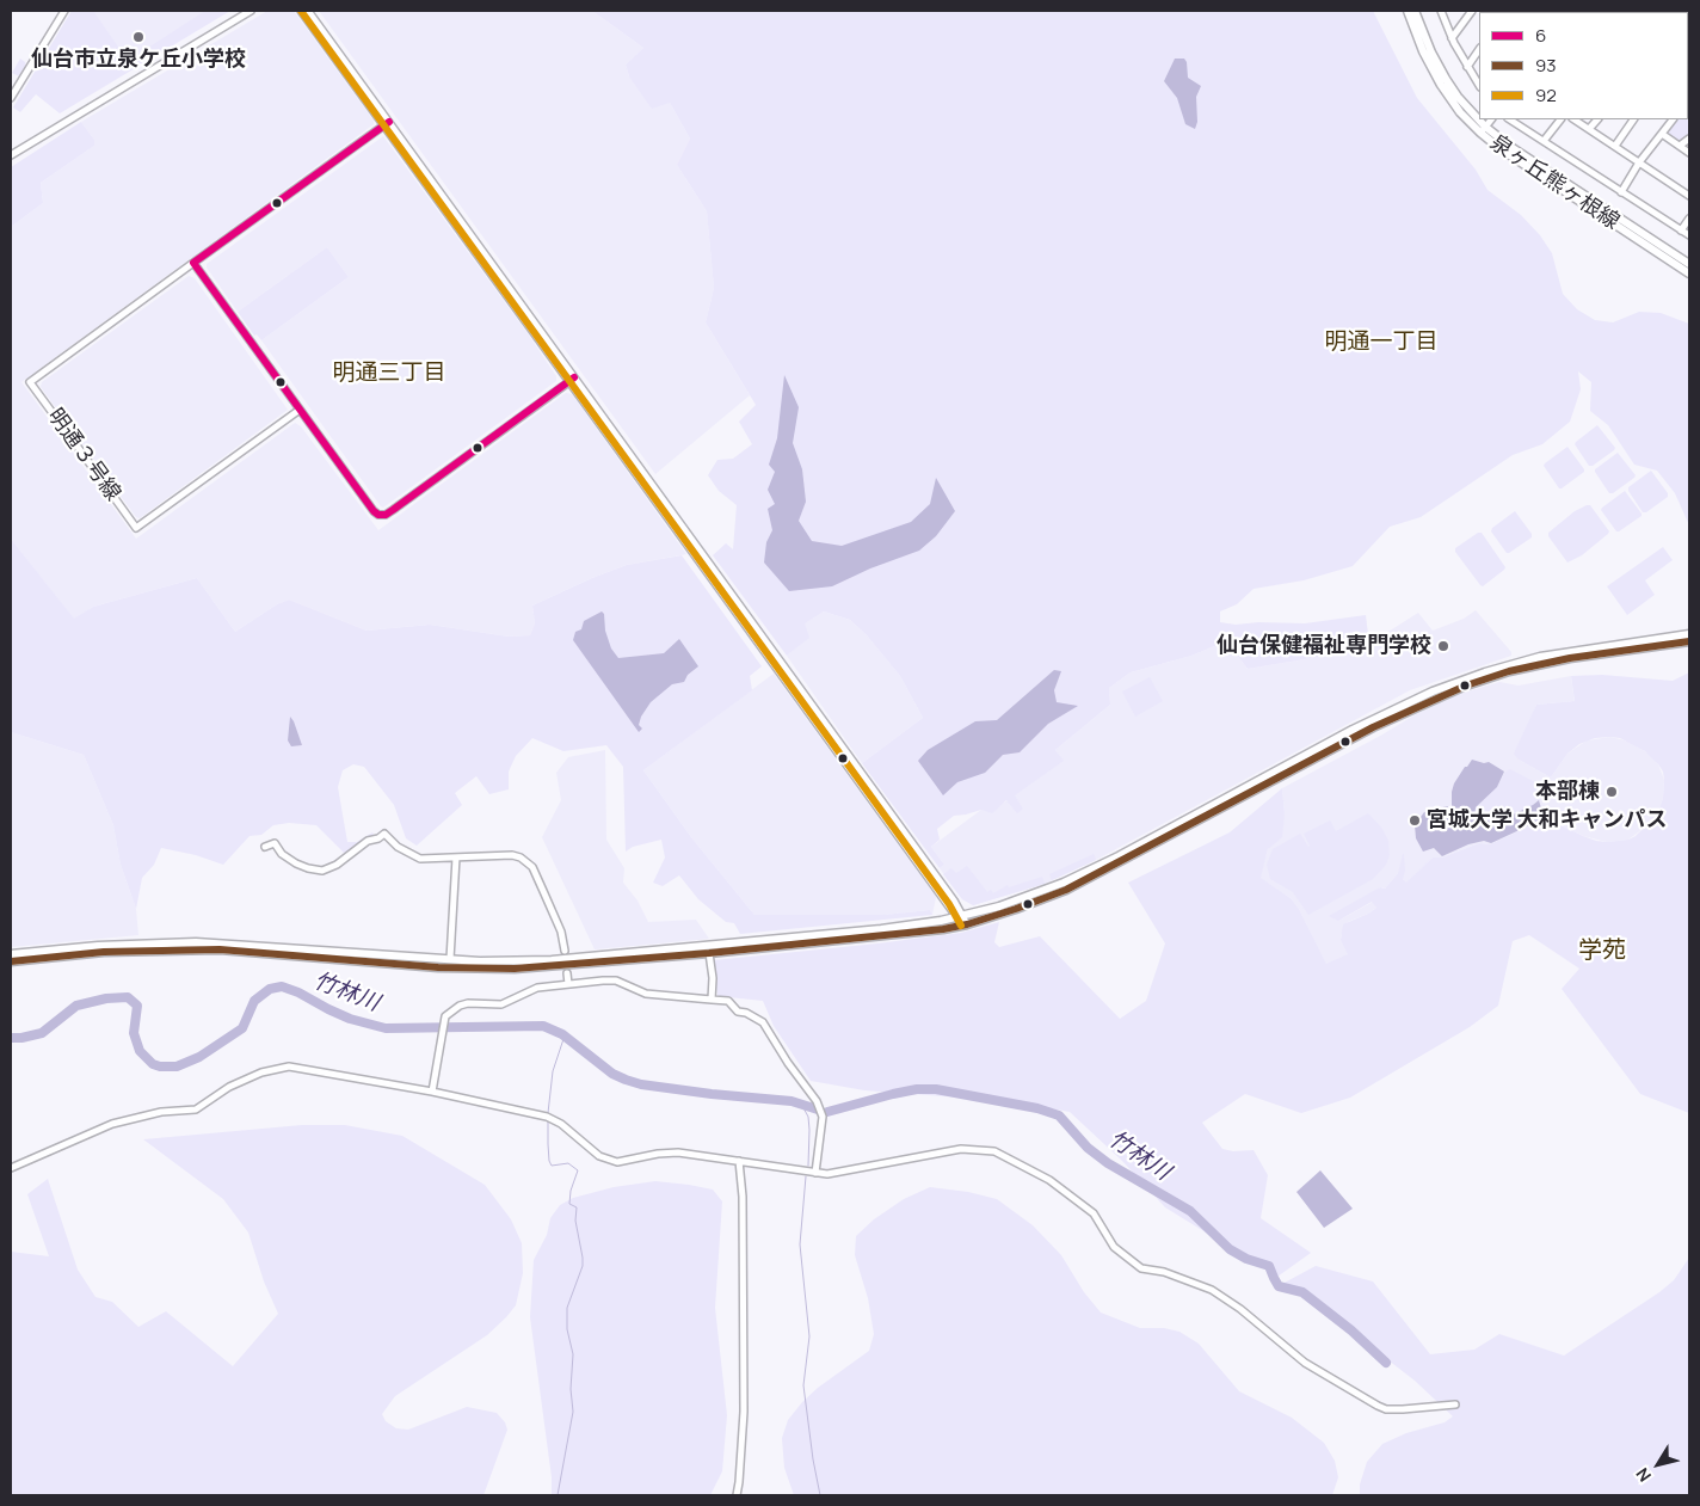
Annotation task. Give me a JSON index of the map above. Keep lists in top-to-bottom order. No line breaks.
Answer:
{"streets":{"main road":["泉ヶ丘熊ヶ根線"],"street":["明通３号線"]},"districts":["明通一丁目","明通三丁目","学苑"],"water":["竹林川"],"places":["仙台市立泉ケ丘小学校","仙台保健福祉専門学校","本部棟","宮城大学 大和キャンパス"],"lines":["transit line 92","transit line 6","transit line 93"],"legend":["6","93","92"],"north":"bottom left"}
